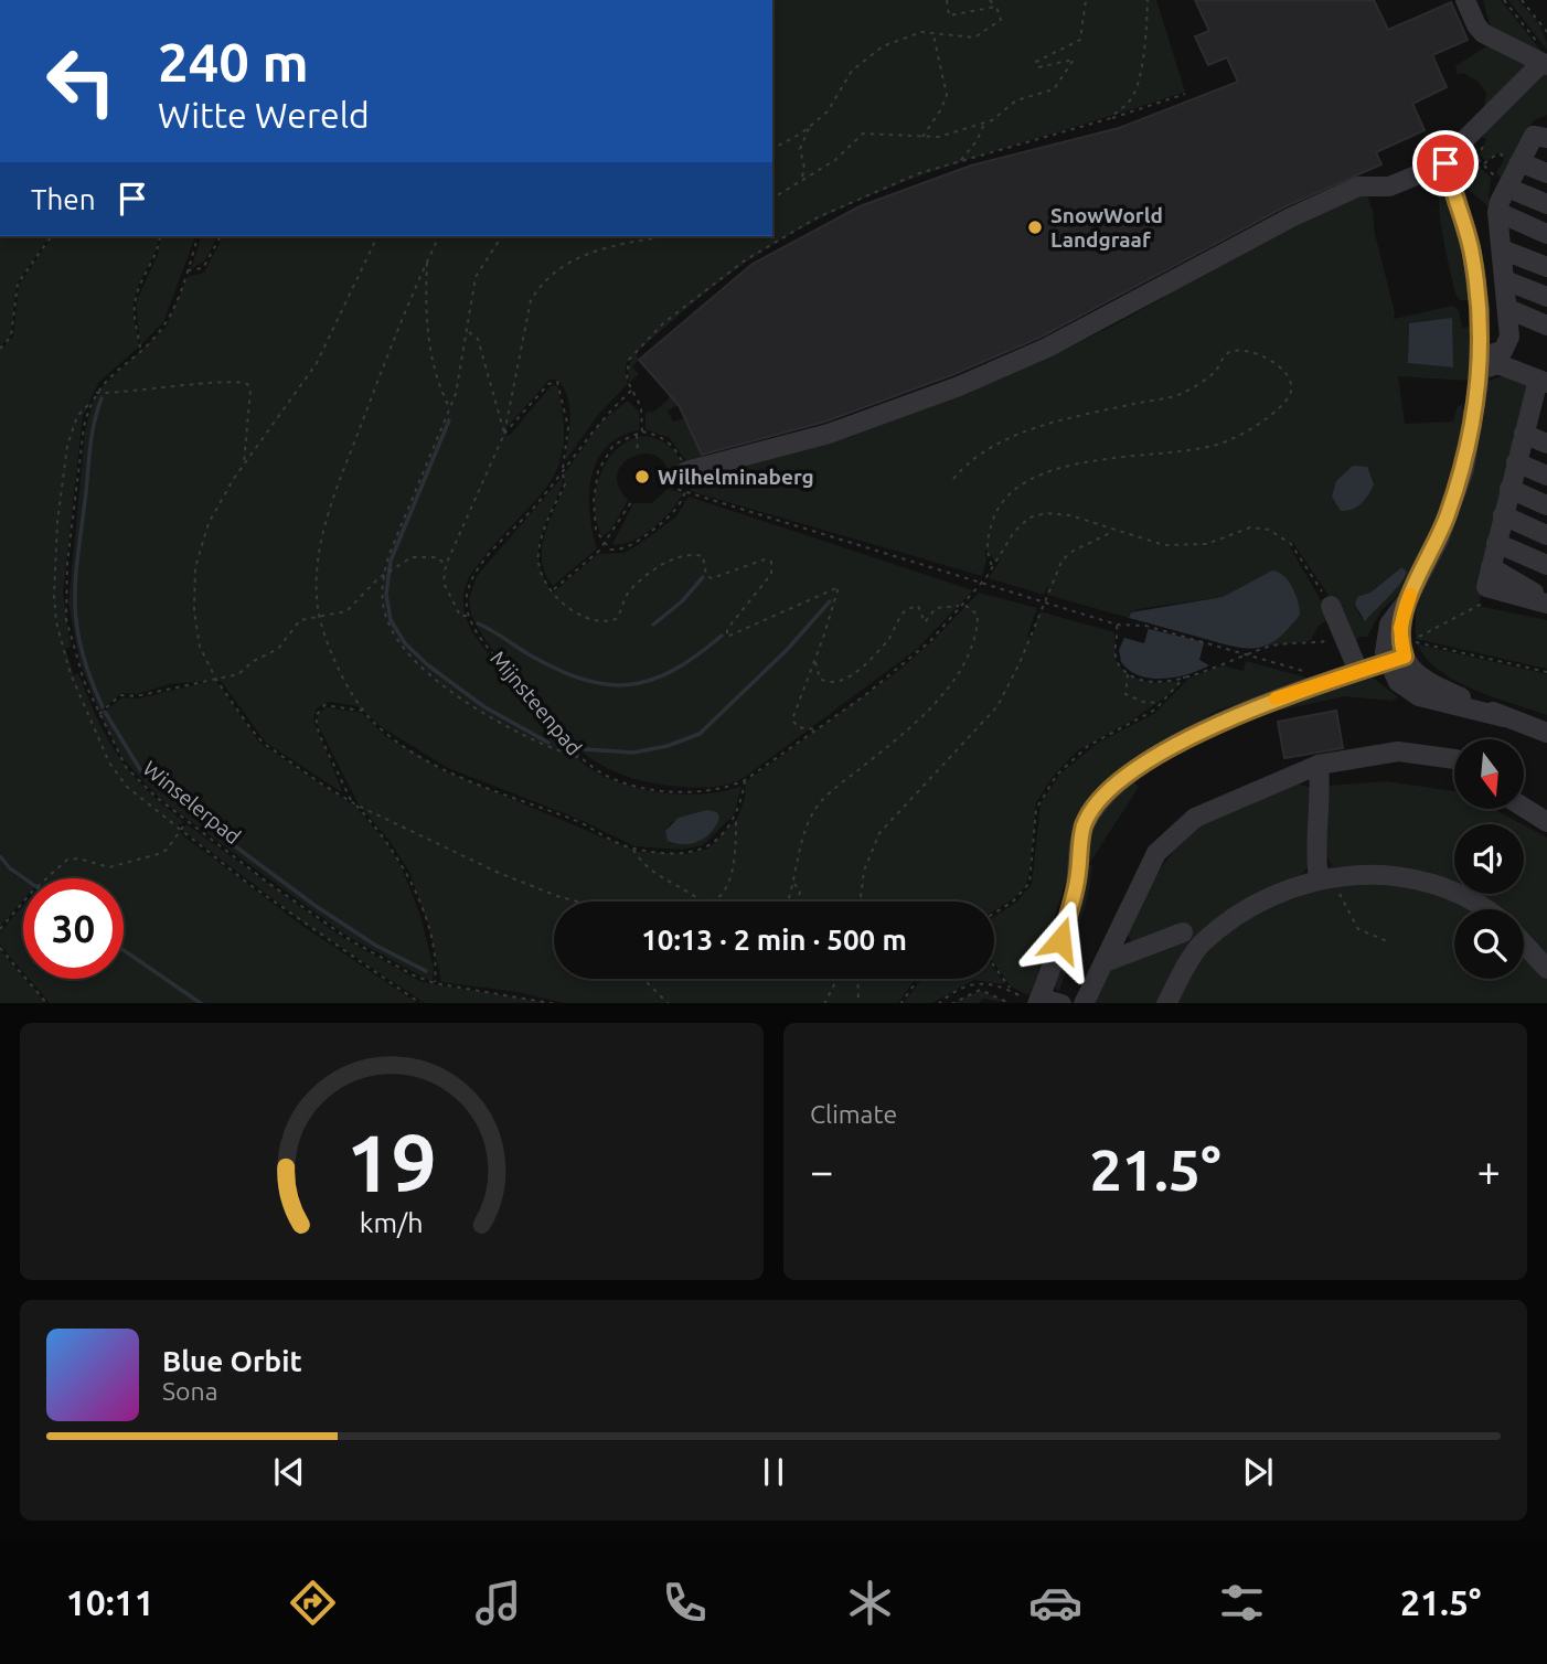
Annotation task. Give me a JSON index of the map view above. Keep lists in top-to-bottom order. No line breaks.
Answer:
{"streets":{"path":["Mijnsteenpad","Winselerpad"]},"places":["SnowWorld Landgraaf","Wilhelminaberg"],"north":"bottom","page":{"turn":["240 m","Witte Wereld"],"then":"Then","limit":"30","trip":"10:13 · 2 min · 500 m","tile":"Climate","heat":["−","21.5°","+"],"song":["Blue Orbit","Sona"],"tabs":["10:11","21.5°"],"gauge":["19","km/h"]}}
